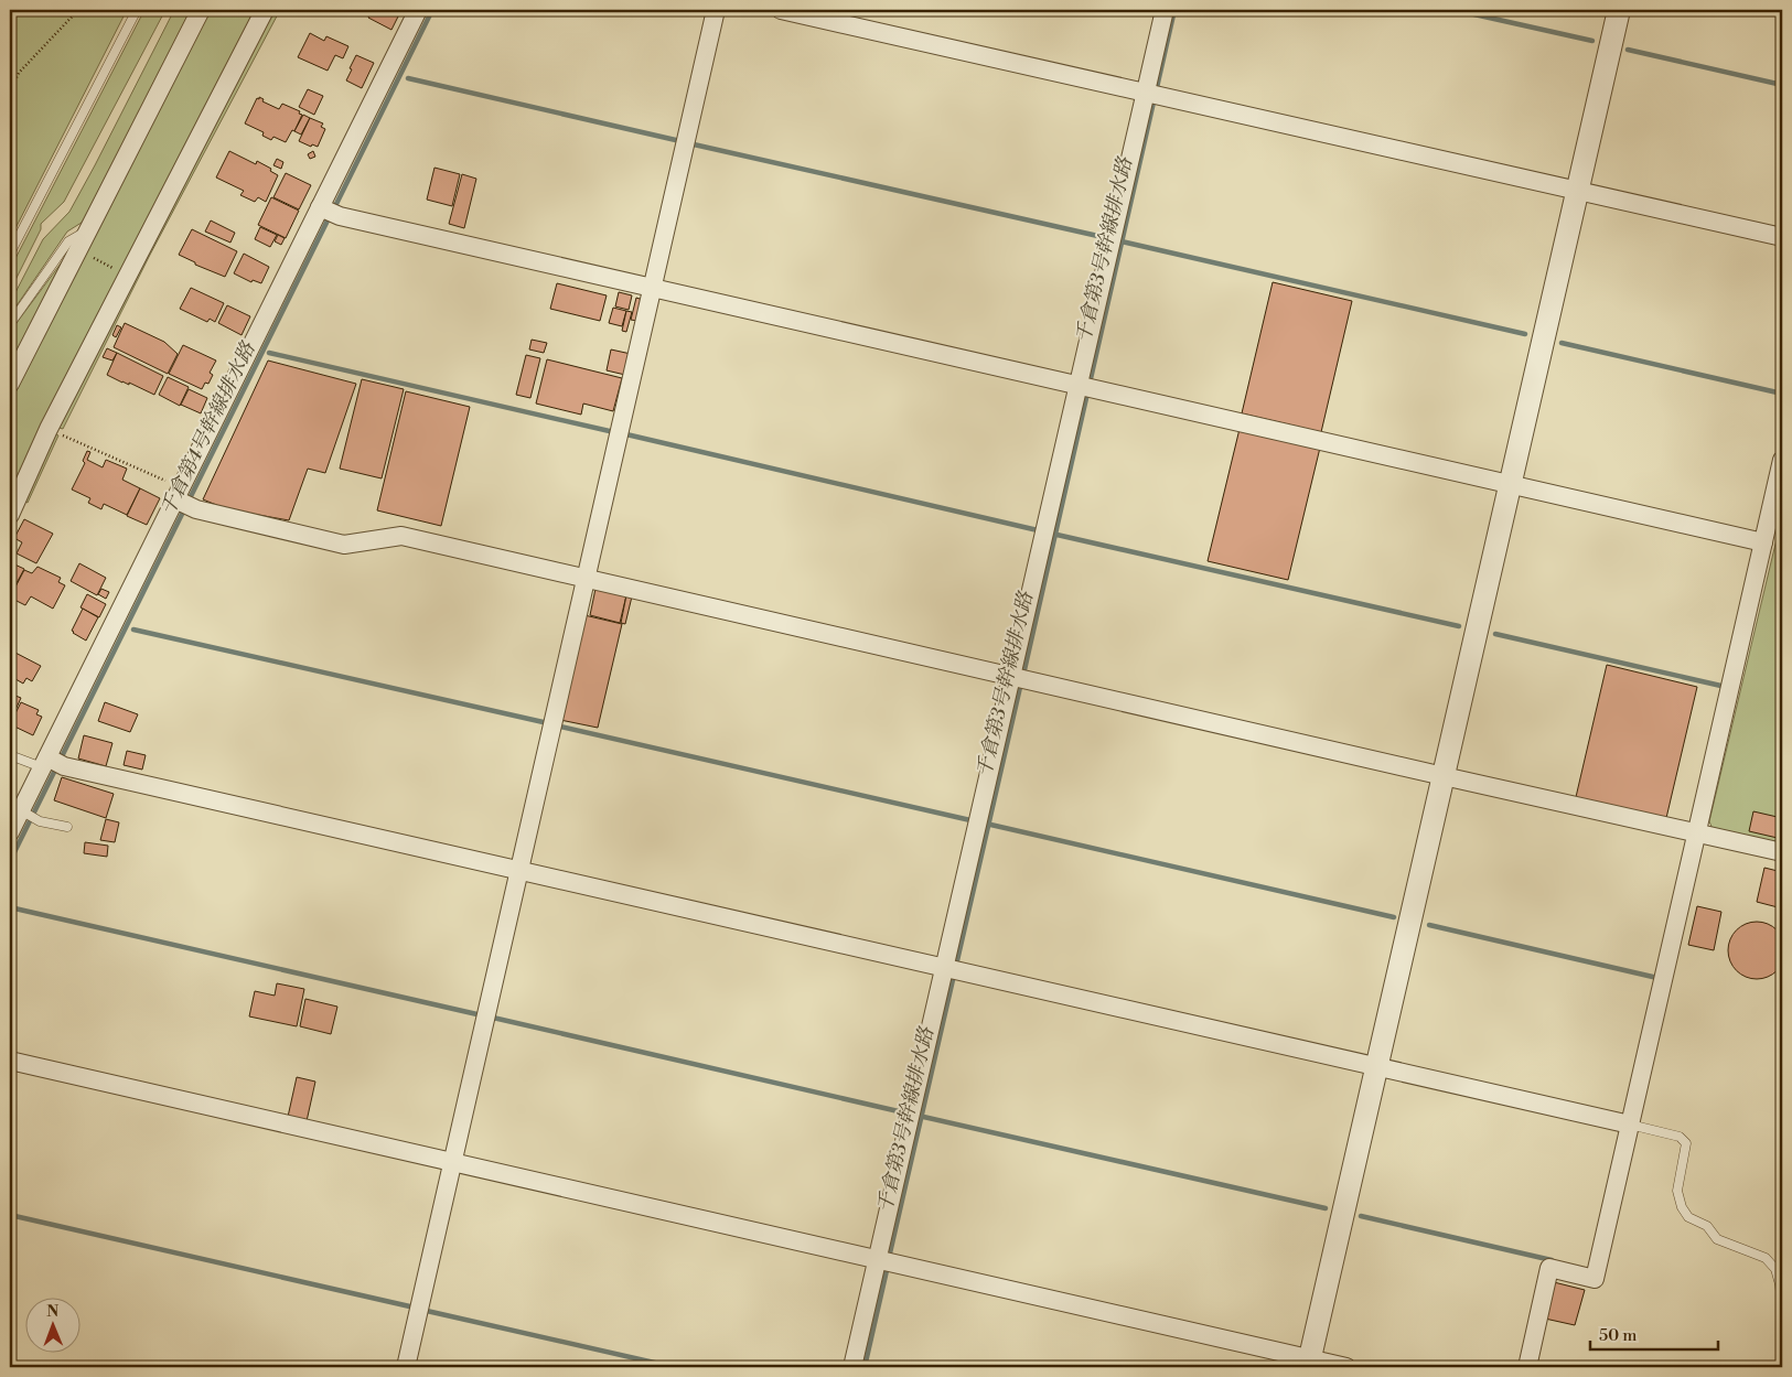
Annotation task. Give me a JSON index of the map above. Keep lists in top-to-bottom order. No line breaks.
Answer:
{"water":["千倉第3号幹線排水路","千倉第4号幹線排水路"],"scale_bar":"50 m","north":"top"}
